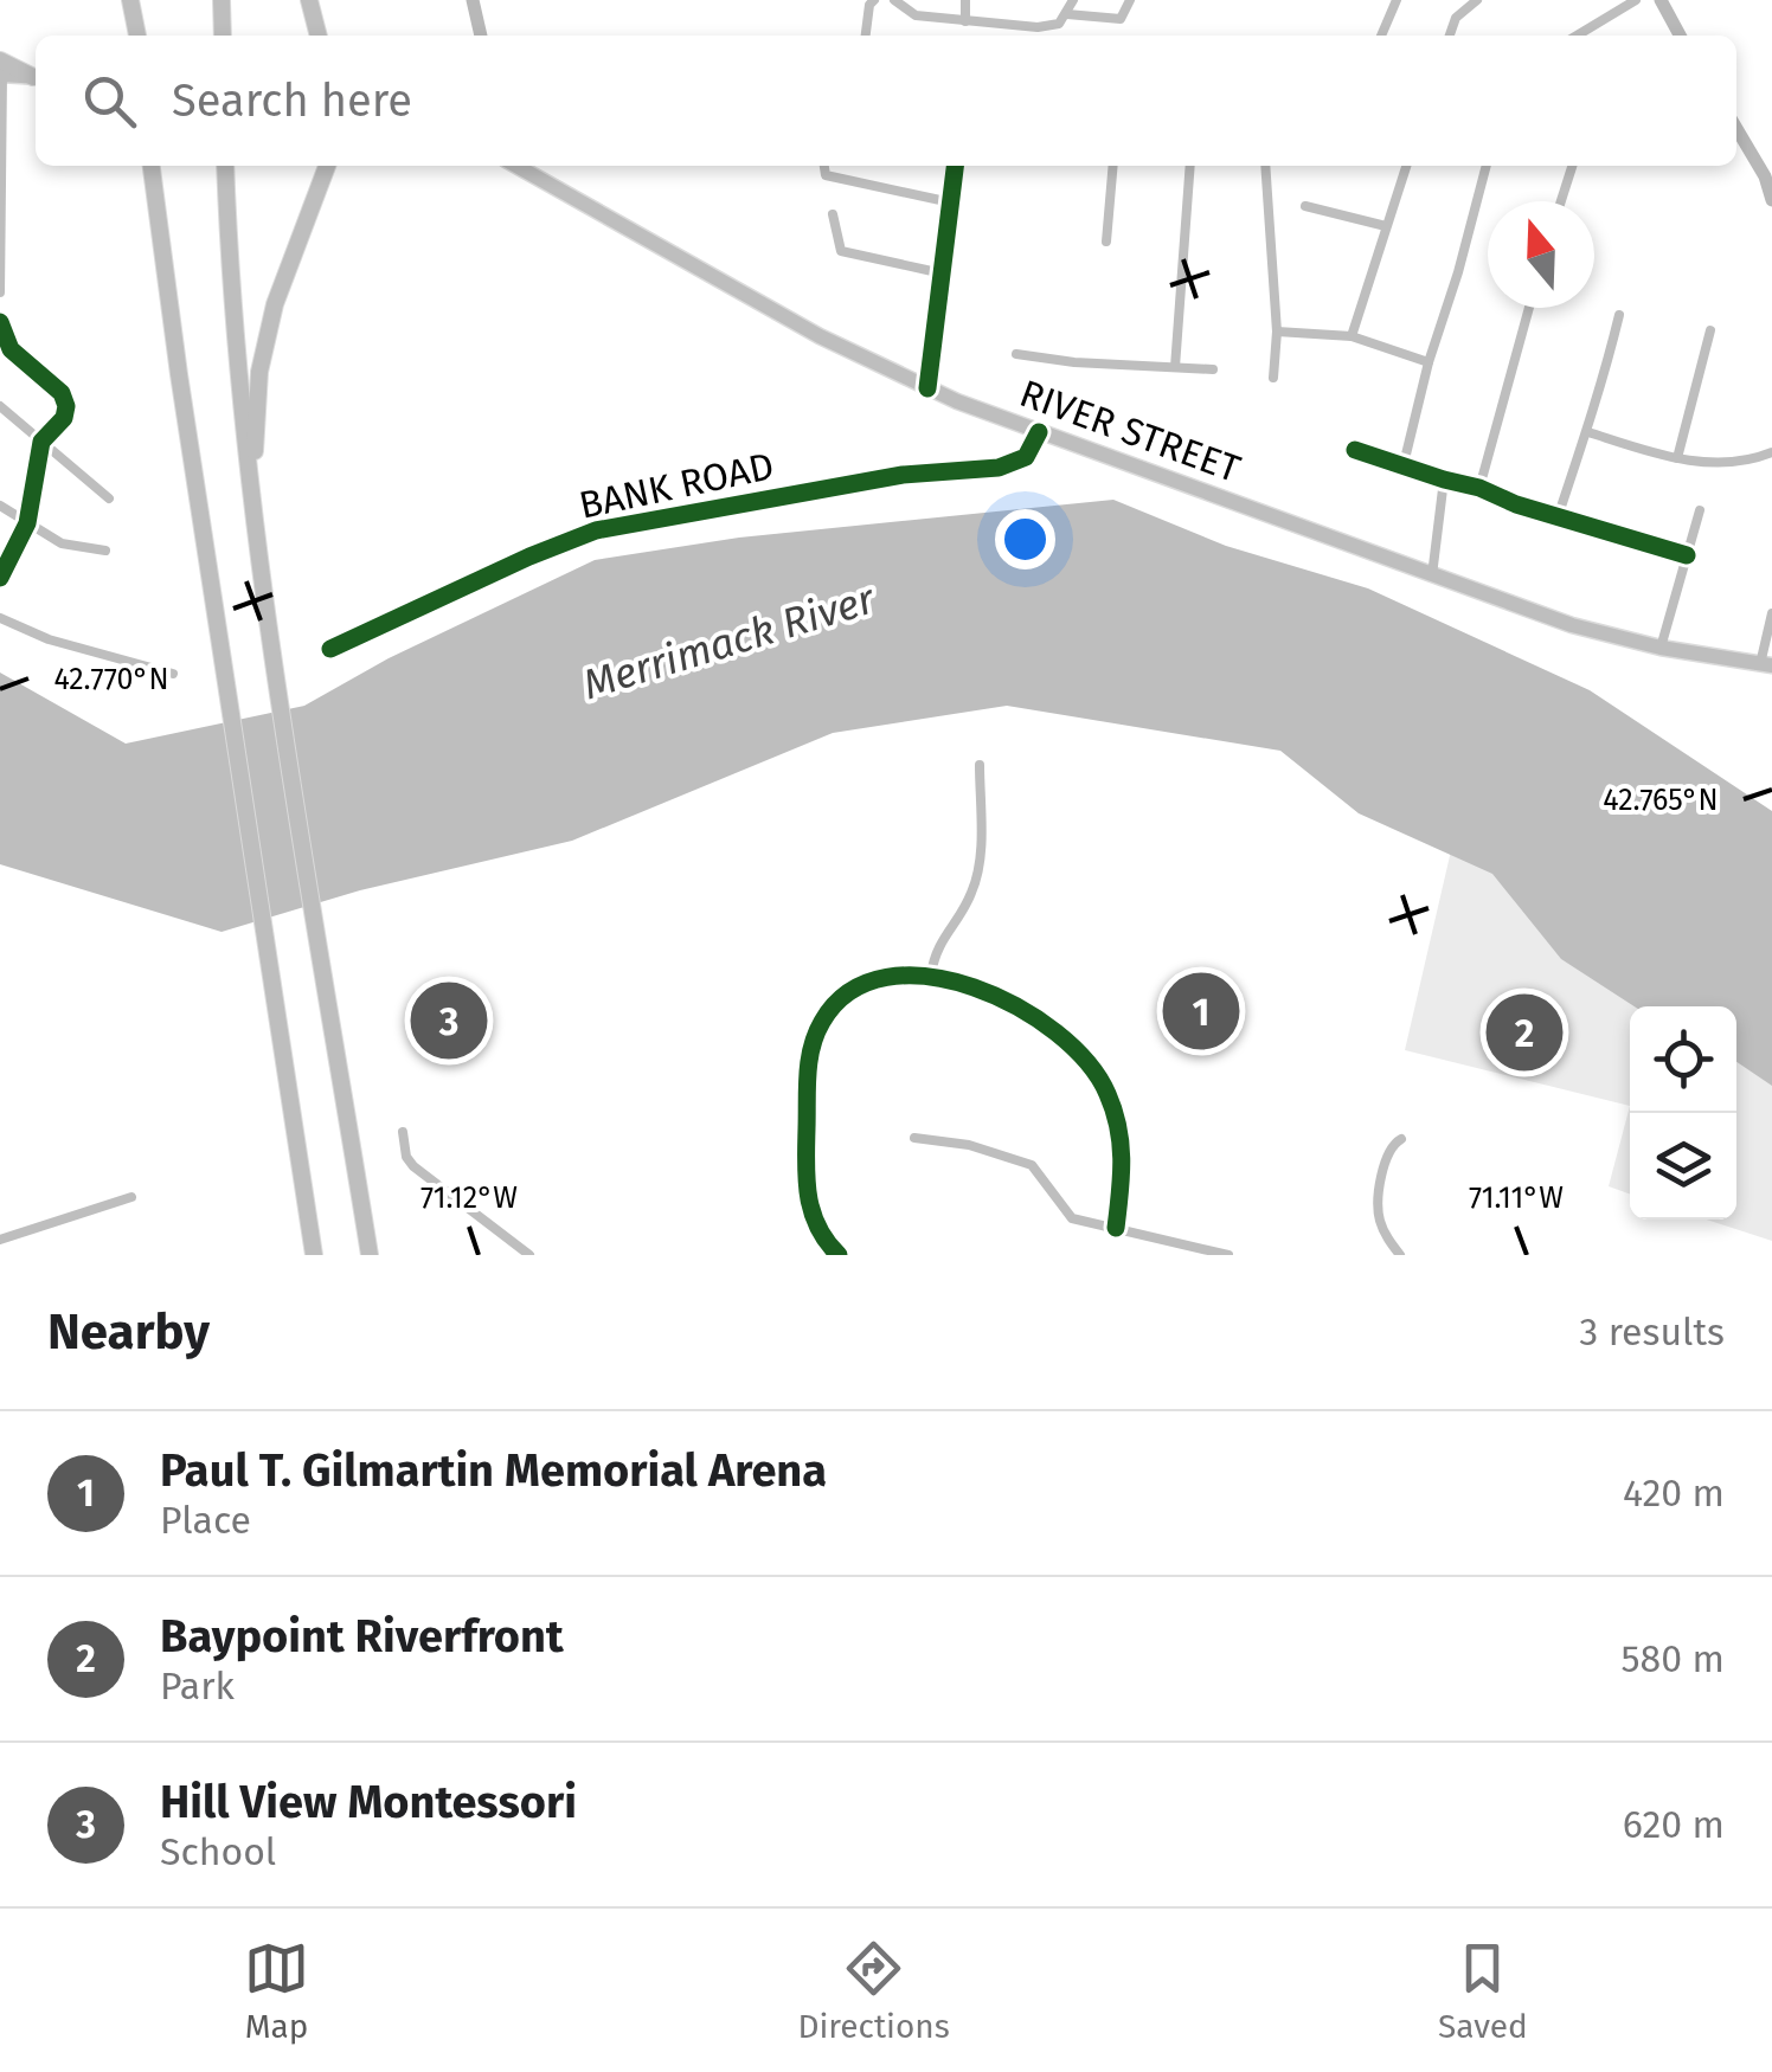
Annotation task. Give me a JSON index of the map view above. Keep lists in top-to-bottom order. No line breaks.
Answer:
{"streets":{"main road":["RIVER STREET"],"street":["BANK ROAD"]},"crossings":[["RIVER STREET","BANK ROAD"]],"water":["Merrimack River"],"north":"top","page":{"search":"Search here","pins":["1","3","2"],"heading":["Nearby","3 results"],"list":[{"mark":"1","name":"Paul T. Gilmartin Memorial Arena","note":"Place","value":"420 m"},{"mark":"2","name":"Baypoint Riverfront","note":"Park","value":"580 m"},{"mark":"3","name":"Hill View Montessori","note":"School","value":"620 m"}],"nav":["Map","Directions","Saved"]},"coordinates":["42.770°N","42.765°N","71.12°W","71.11°W"]}
